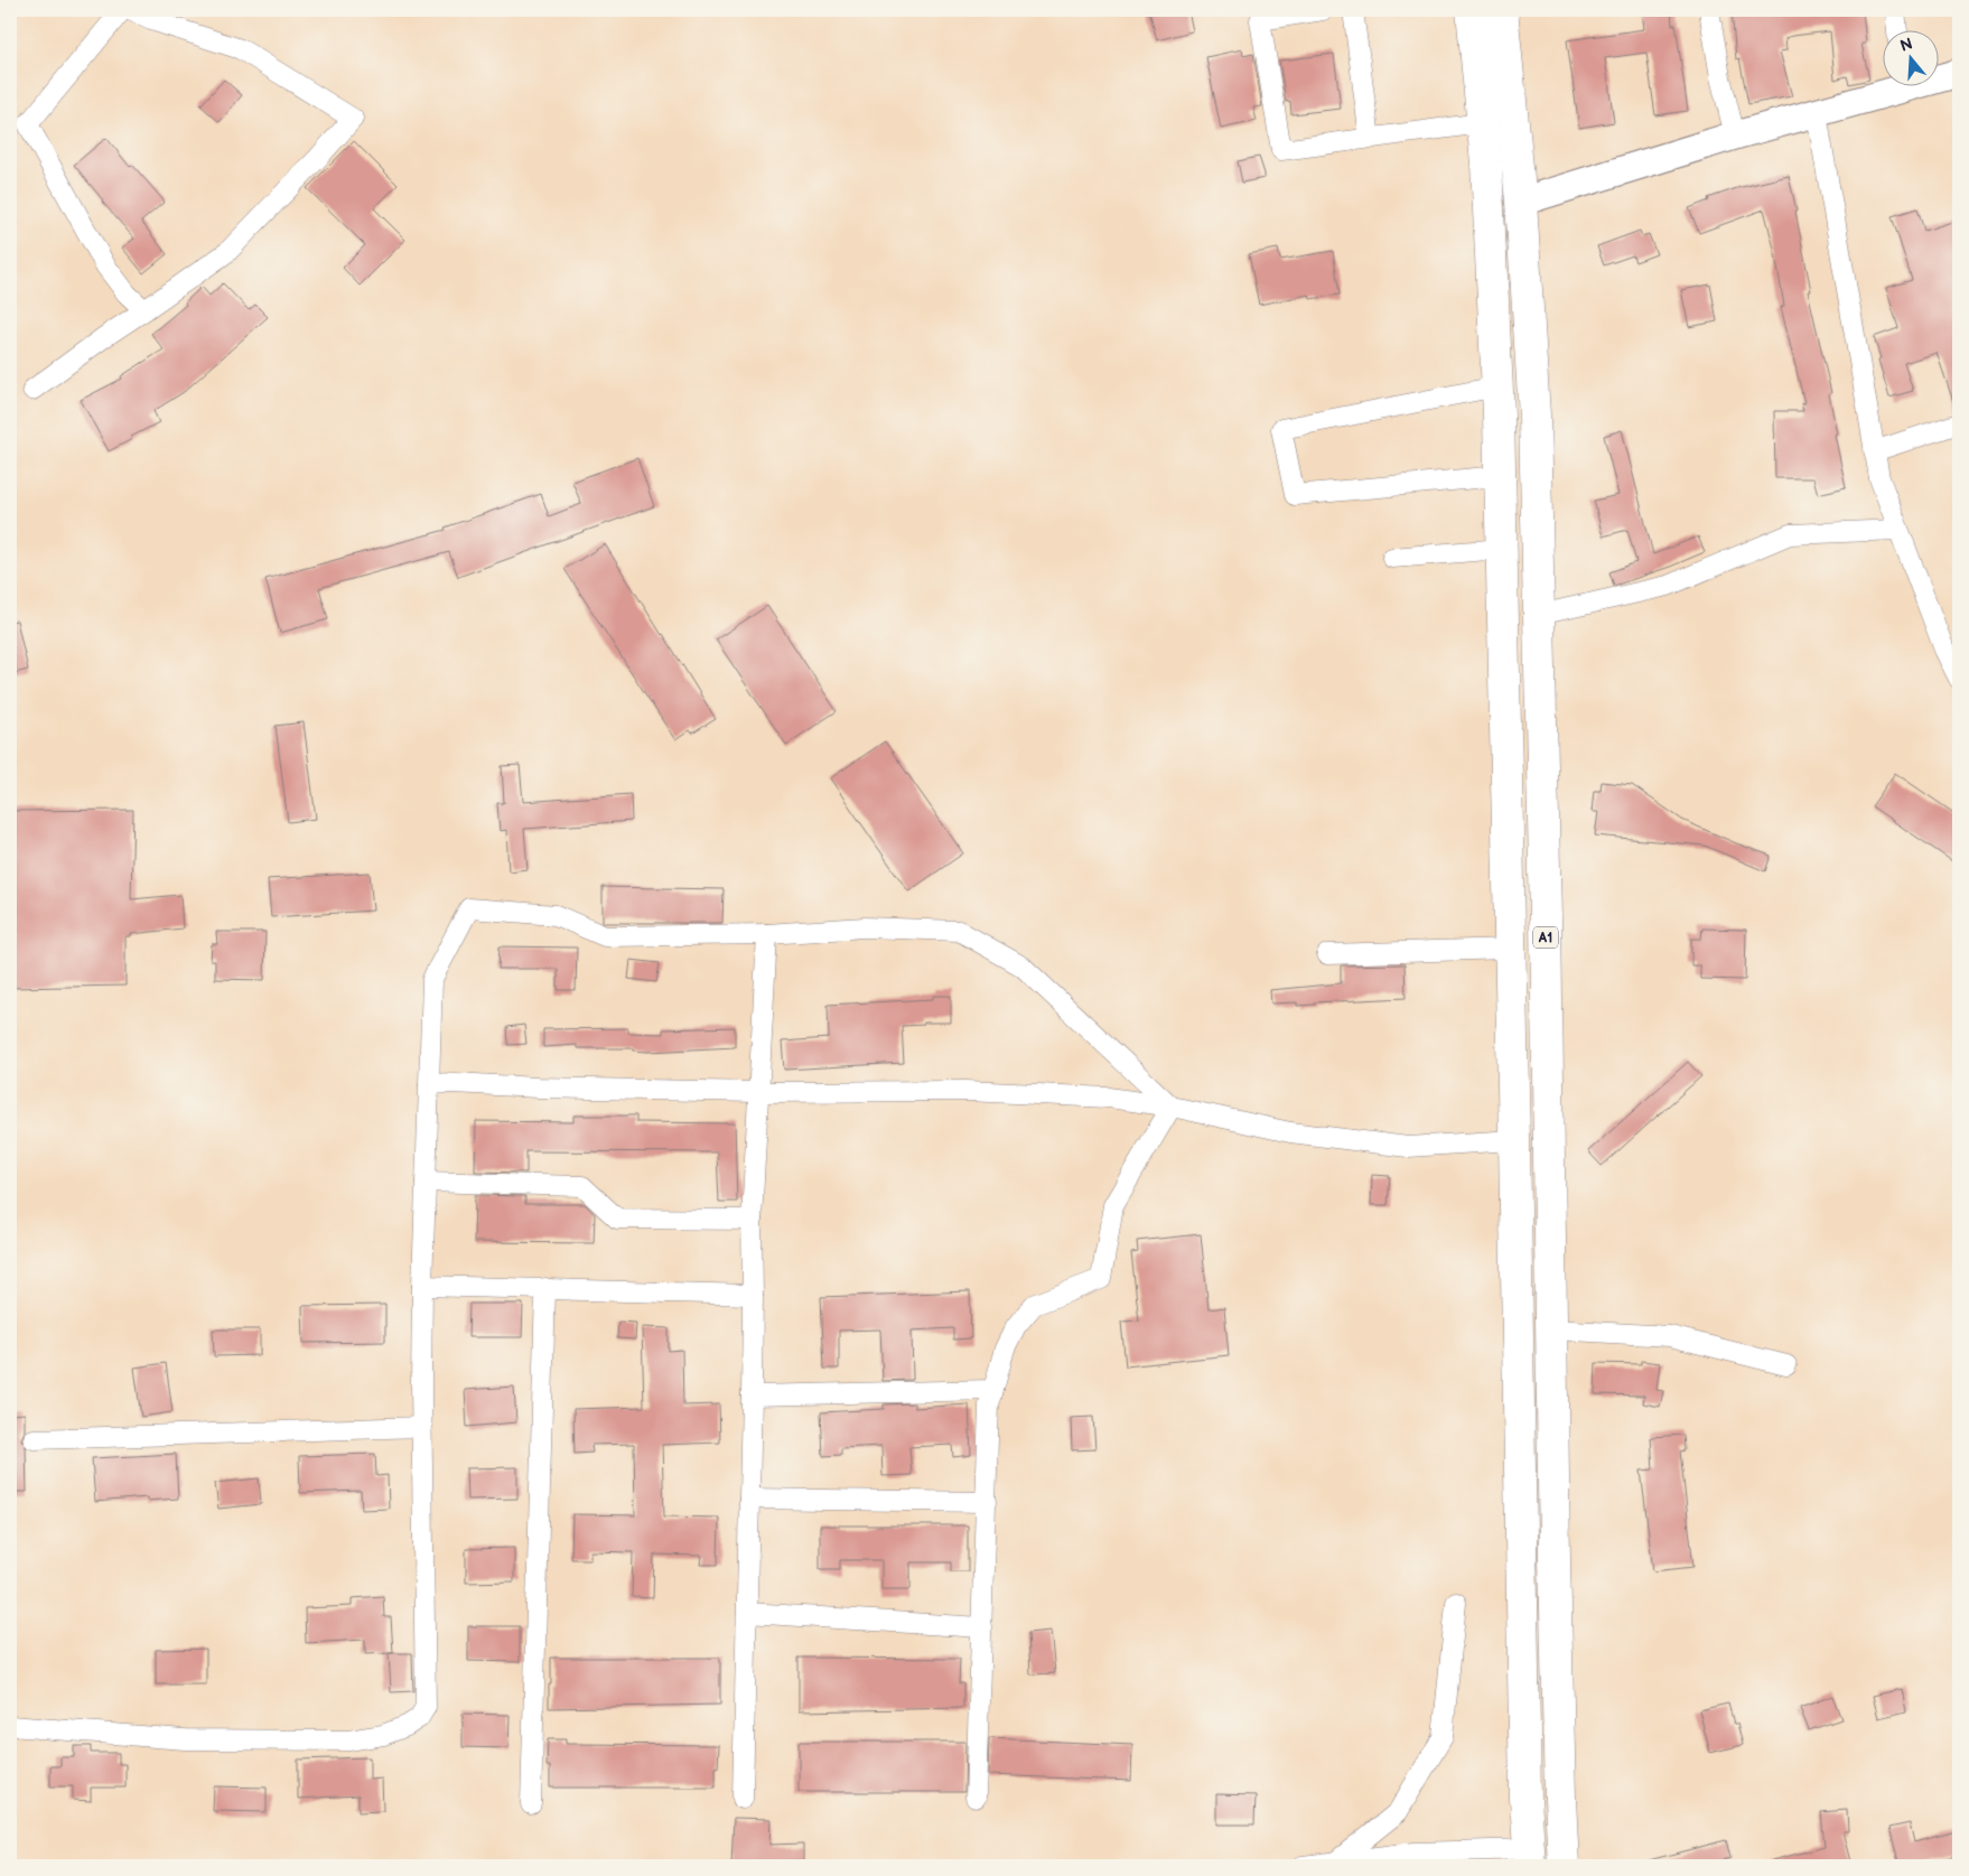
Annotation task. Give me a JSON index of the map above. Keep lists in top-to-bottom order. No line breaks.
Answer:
{"streets":{"highway":["A1"]},"north":"top"}
